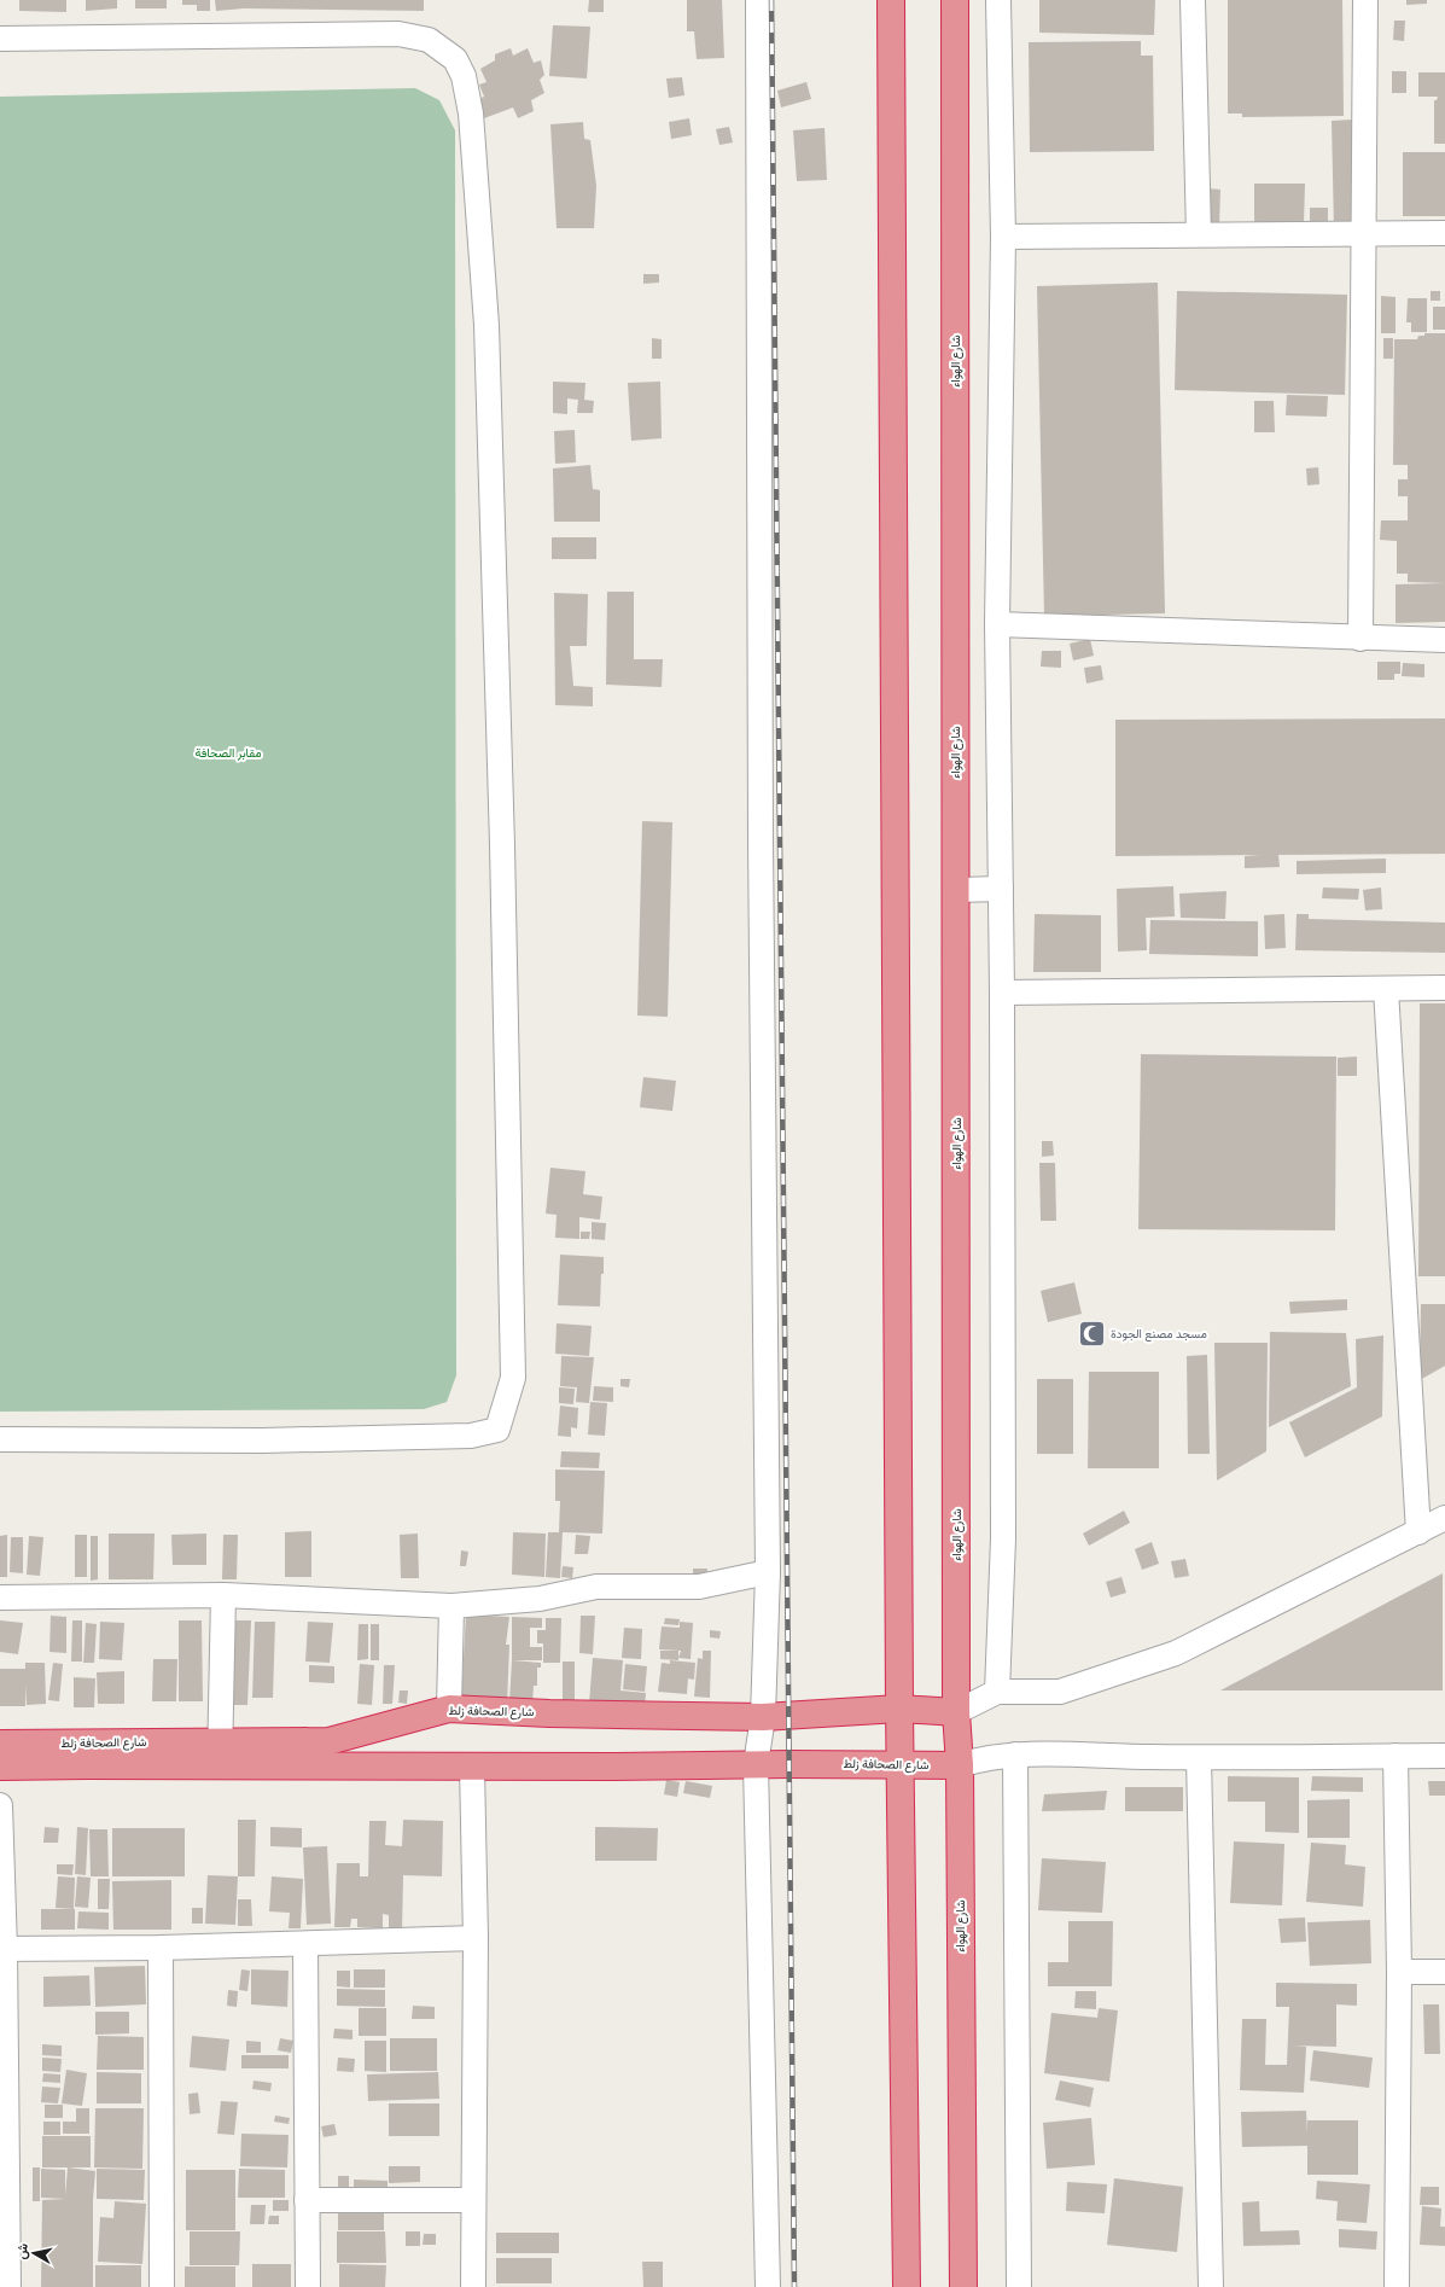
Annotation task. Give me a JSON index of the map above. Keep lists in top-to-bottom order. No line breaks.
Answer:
{"streets":{"highway":["شارع الهواء","شارع الصحافة زلط"]},"crossings":[["شارع الهواء","شارع الصحافة زلط"]],"parks":["مقابر الصحافة"],"places":{"mosque":["مسجد مصنع الجودة"]},"north":"left"}
